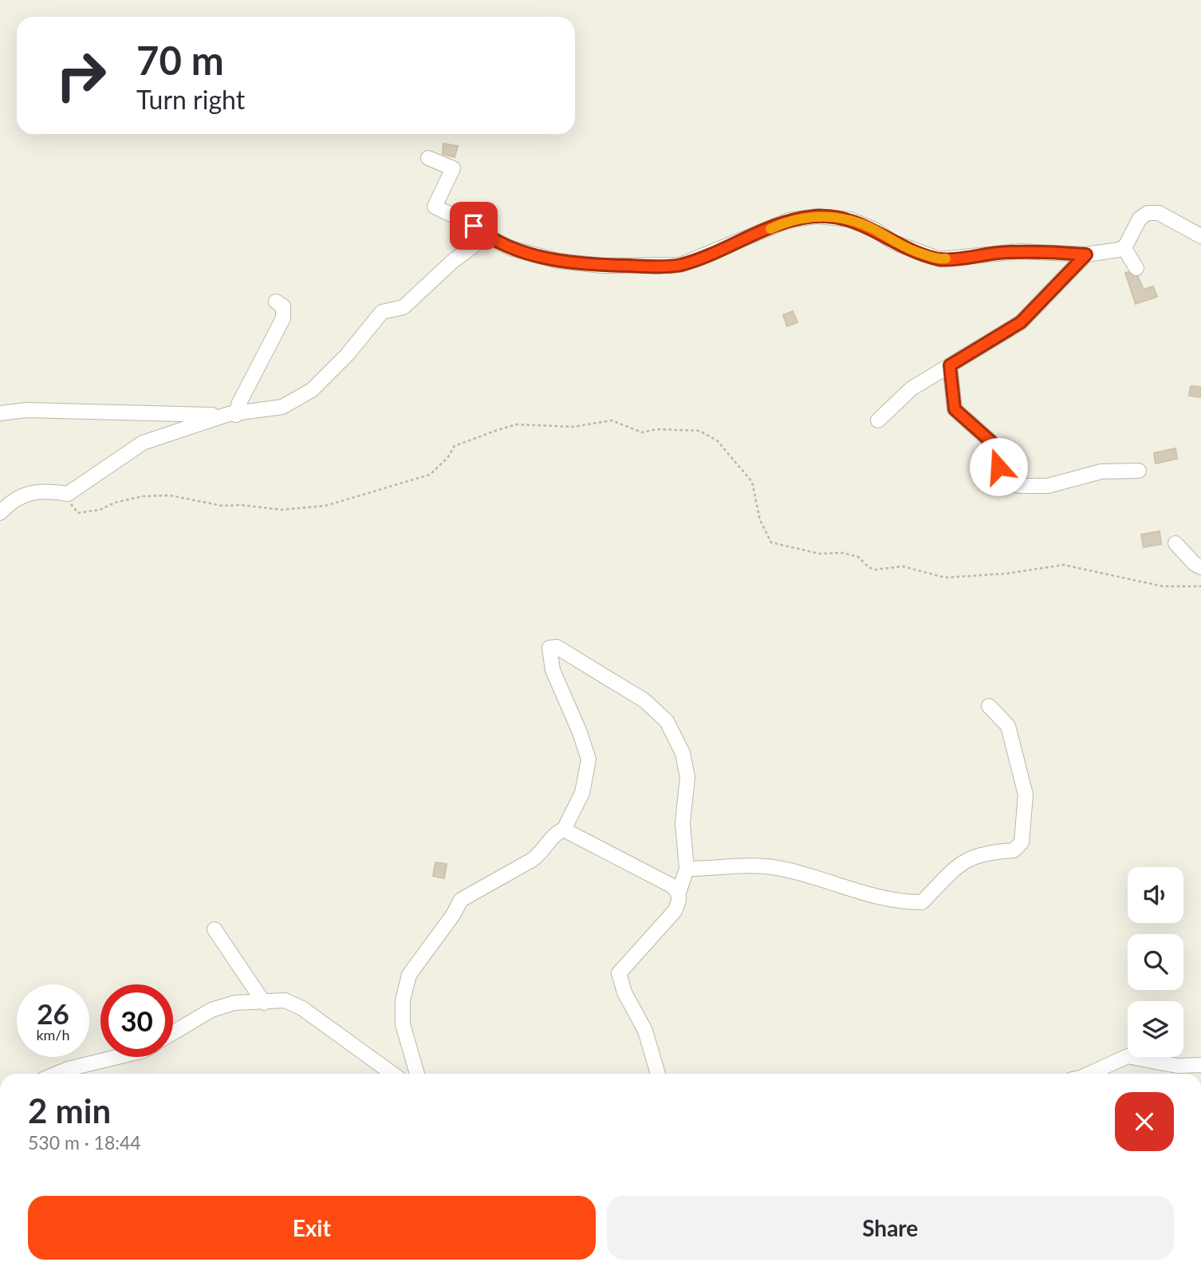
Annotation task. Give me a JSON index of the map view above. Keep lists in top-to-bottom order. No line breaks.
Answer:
{"page":{"turn":["70 m","Turn right"],"speed":"26 km/h","limit":"30","heading":["2 min","530 m · 18:44"],"buttons":["Exit","Share"]}}
